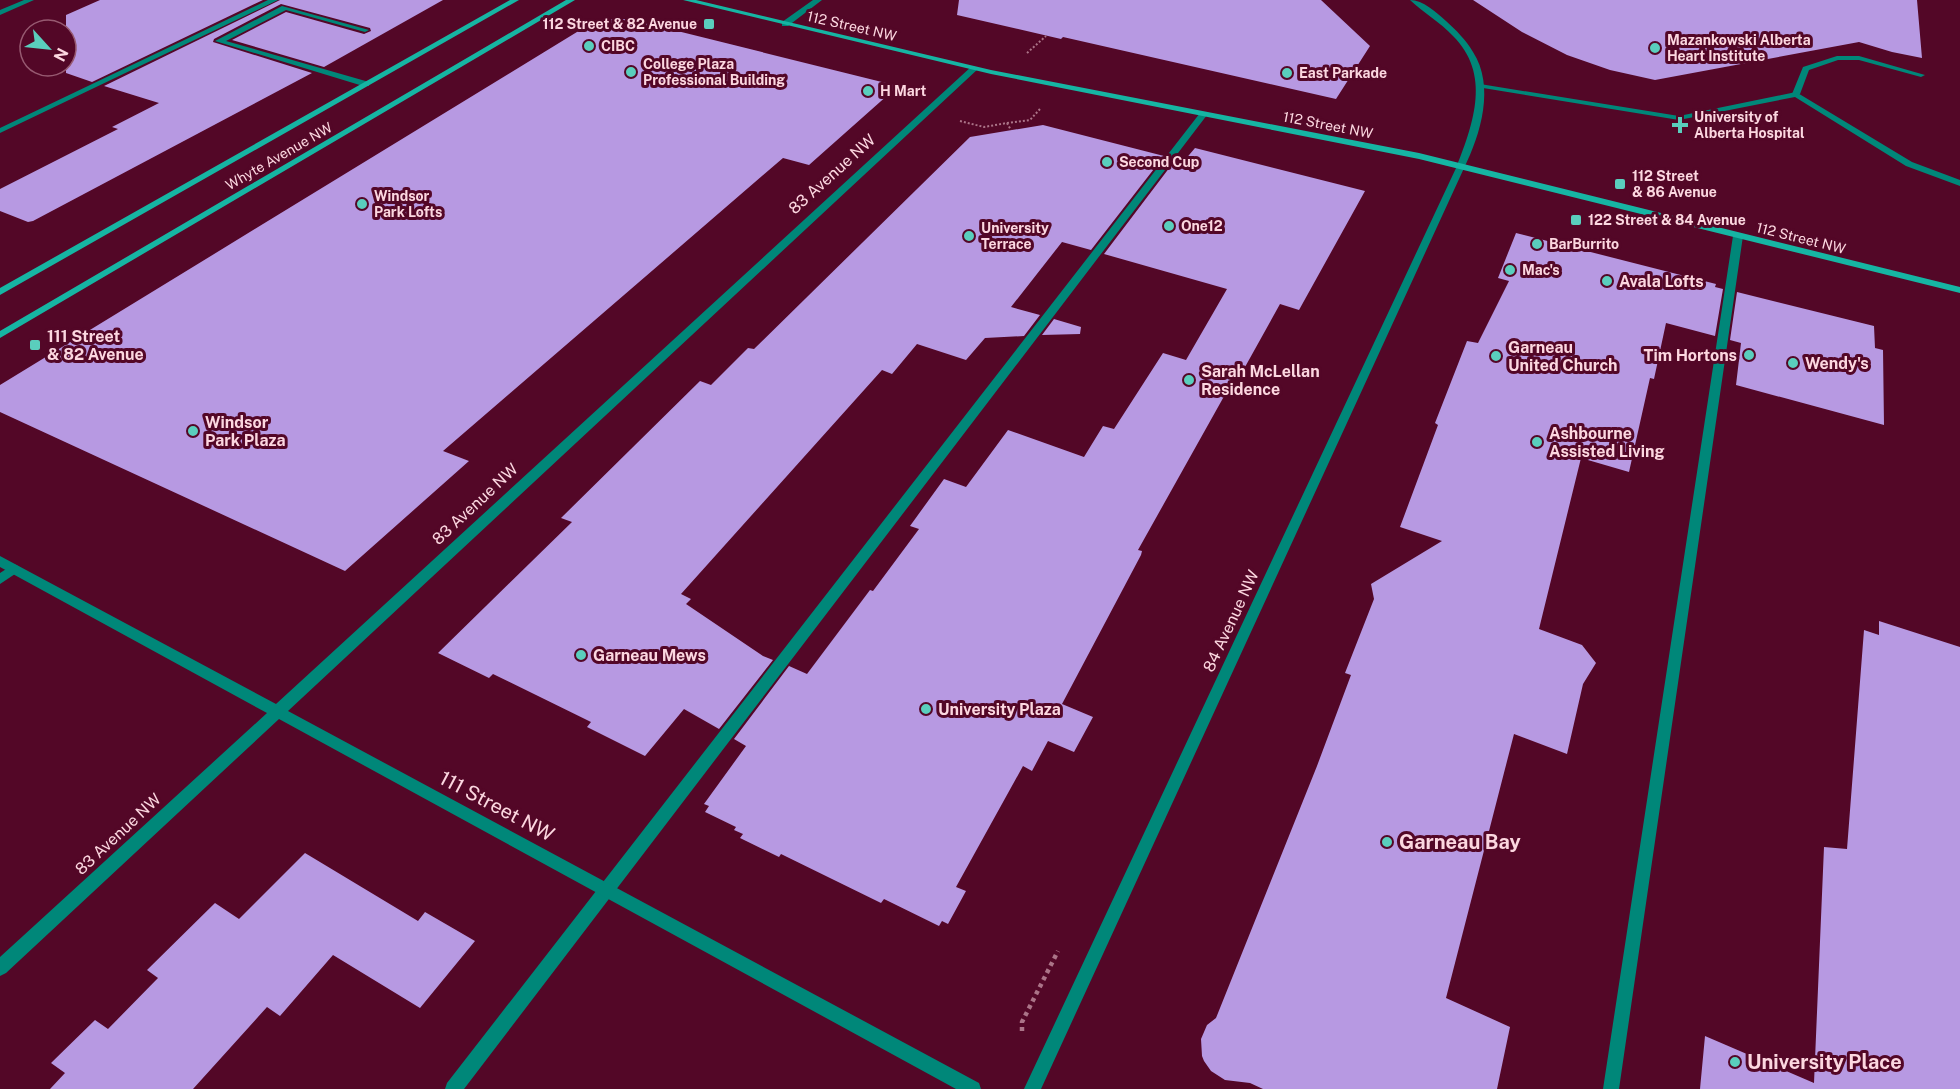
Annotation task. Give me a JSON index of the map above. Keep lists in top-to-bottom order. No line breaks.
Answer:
{"streets":{"main road":["112 Street NW","Whyte Avenue NW"],"street":["83 Avenue NW","84 Avenue NW","111 Street NW"]},"crossings":[["112 Street NW","83 Avenue NW"],["112 Street NW","84 Avenue NW"],["83 Avenue NW","111 Street NW"]],"places":{"transit":["112 Street & 82 Avenue","112 Street & 86 Avenue","122 Street & 84 Avenue","111 Street & 82 Avenue"],"other":["CIBC","Mazankowski Alberta Heart Institute","College Plaza Professional Building","East Parkade","H Mart","Second Cup","Windsor Park Lofts","One12","University Terrace","BarBurrito","Mac's","Avala Lofts","Tim Hortons","Garneau United Church","Wendy's","Sarah McLellan Residence","Windsor Park Plaza","Ashbourne Assisted Living","Garneau Mews","University Plaza","Garneau Bay","University Place"],"health":["University of Alberta Hospital"]},"north":"bottom right"}
